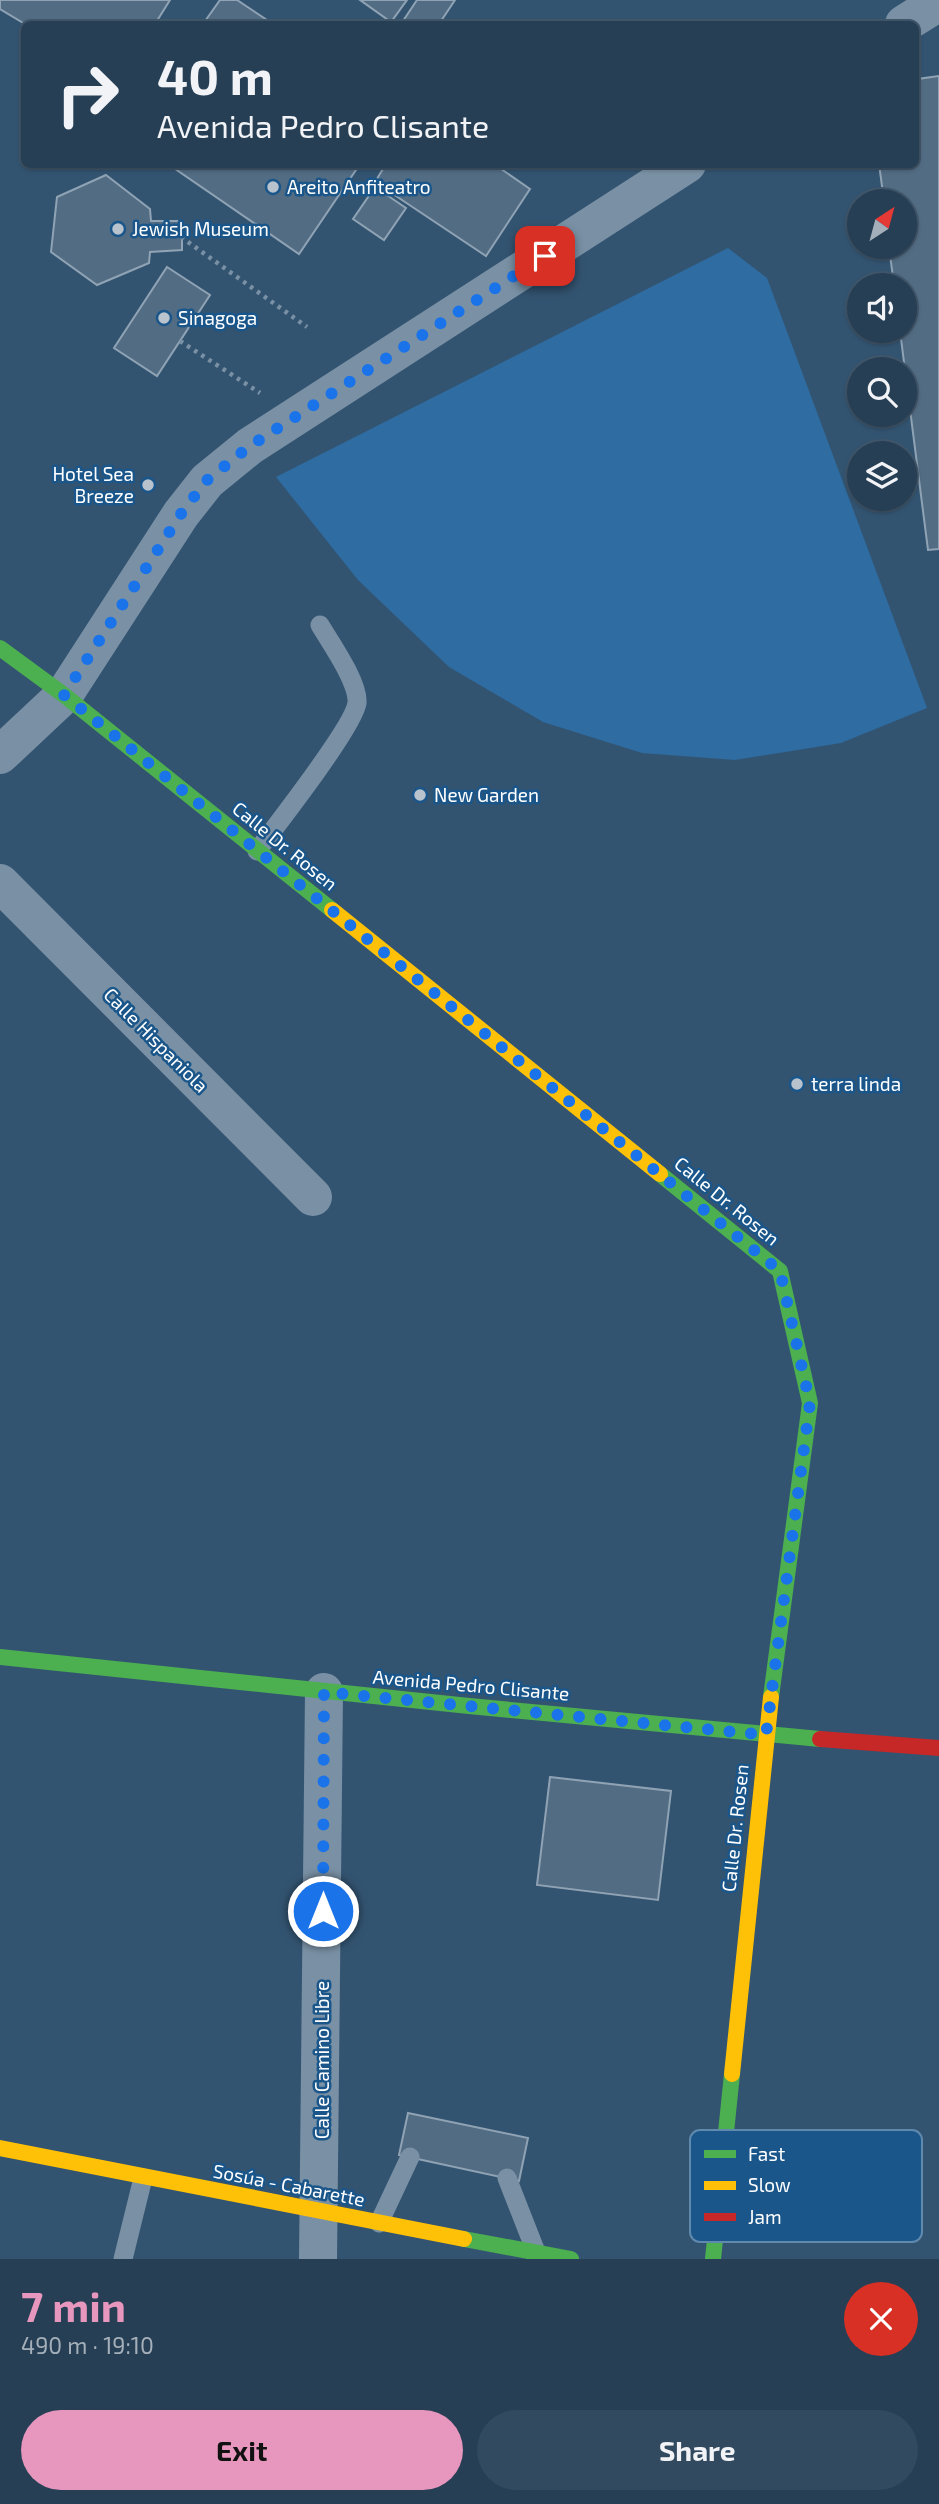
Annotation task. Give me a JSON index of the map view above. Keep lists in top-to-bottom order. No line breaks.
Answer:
{"streets":{"street":["Calle Dr. Rosen","Calle Hispaniola","Avenida Pedro Clisante","Calle Camino Libre","Sosúa - Cabarette"]},"crossings":[["Calle Dr. Rosen","Avenida Pedro Clisante"],["Avenida Pedro Clisante","Calle Camino Libre"],["Calle Camino Libre","Sosúa - Cabarette"]],"places":["Areito Anfiteatro","Jewish Museum","Sinagoga","Hotel Sea Breeze","New Garden","terra linda"],"legend":["Fast","Slow","Jam"],"north":"top right","page":{"turn":["40 m","Avenida Pedro Clisante"],"heading":["7 min","490 m · 19:10"],"buttons":["Exit","Share"]}}
